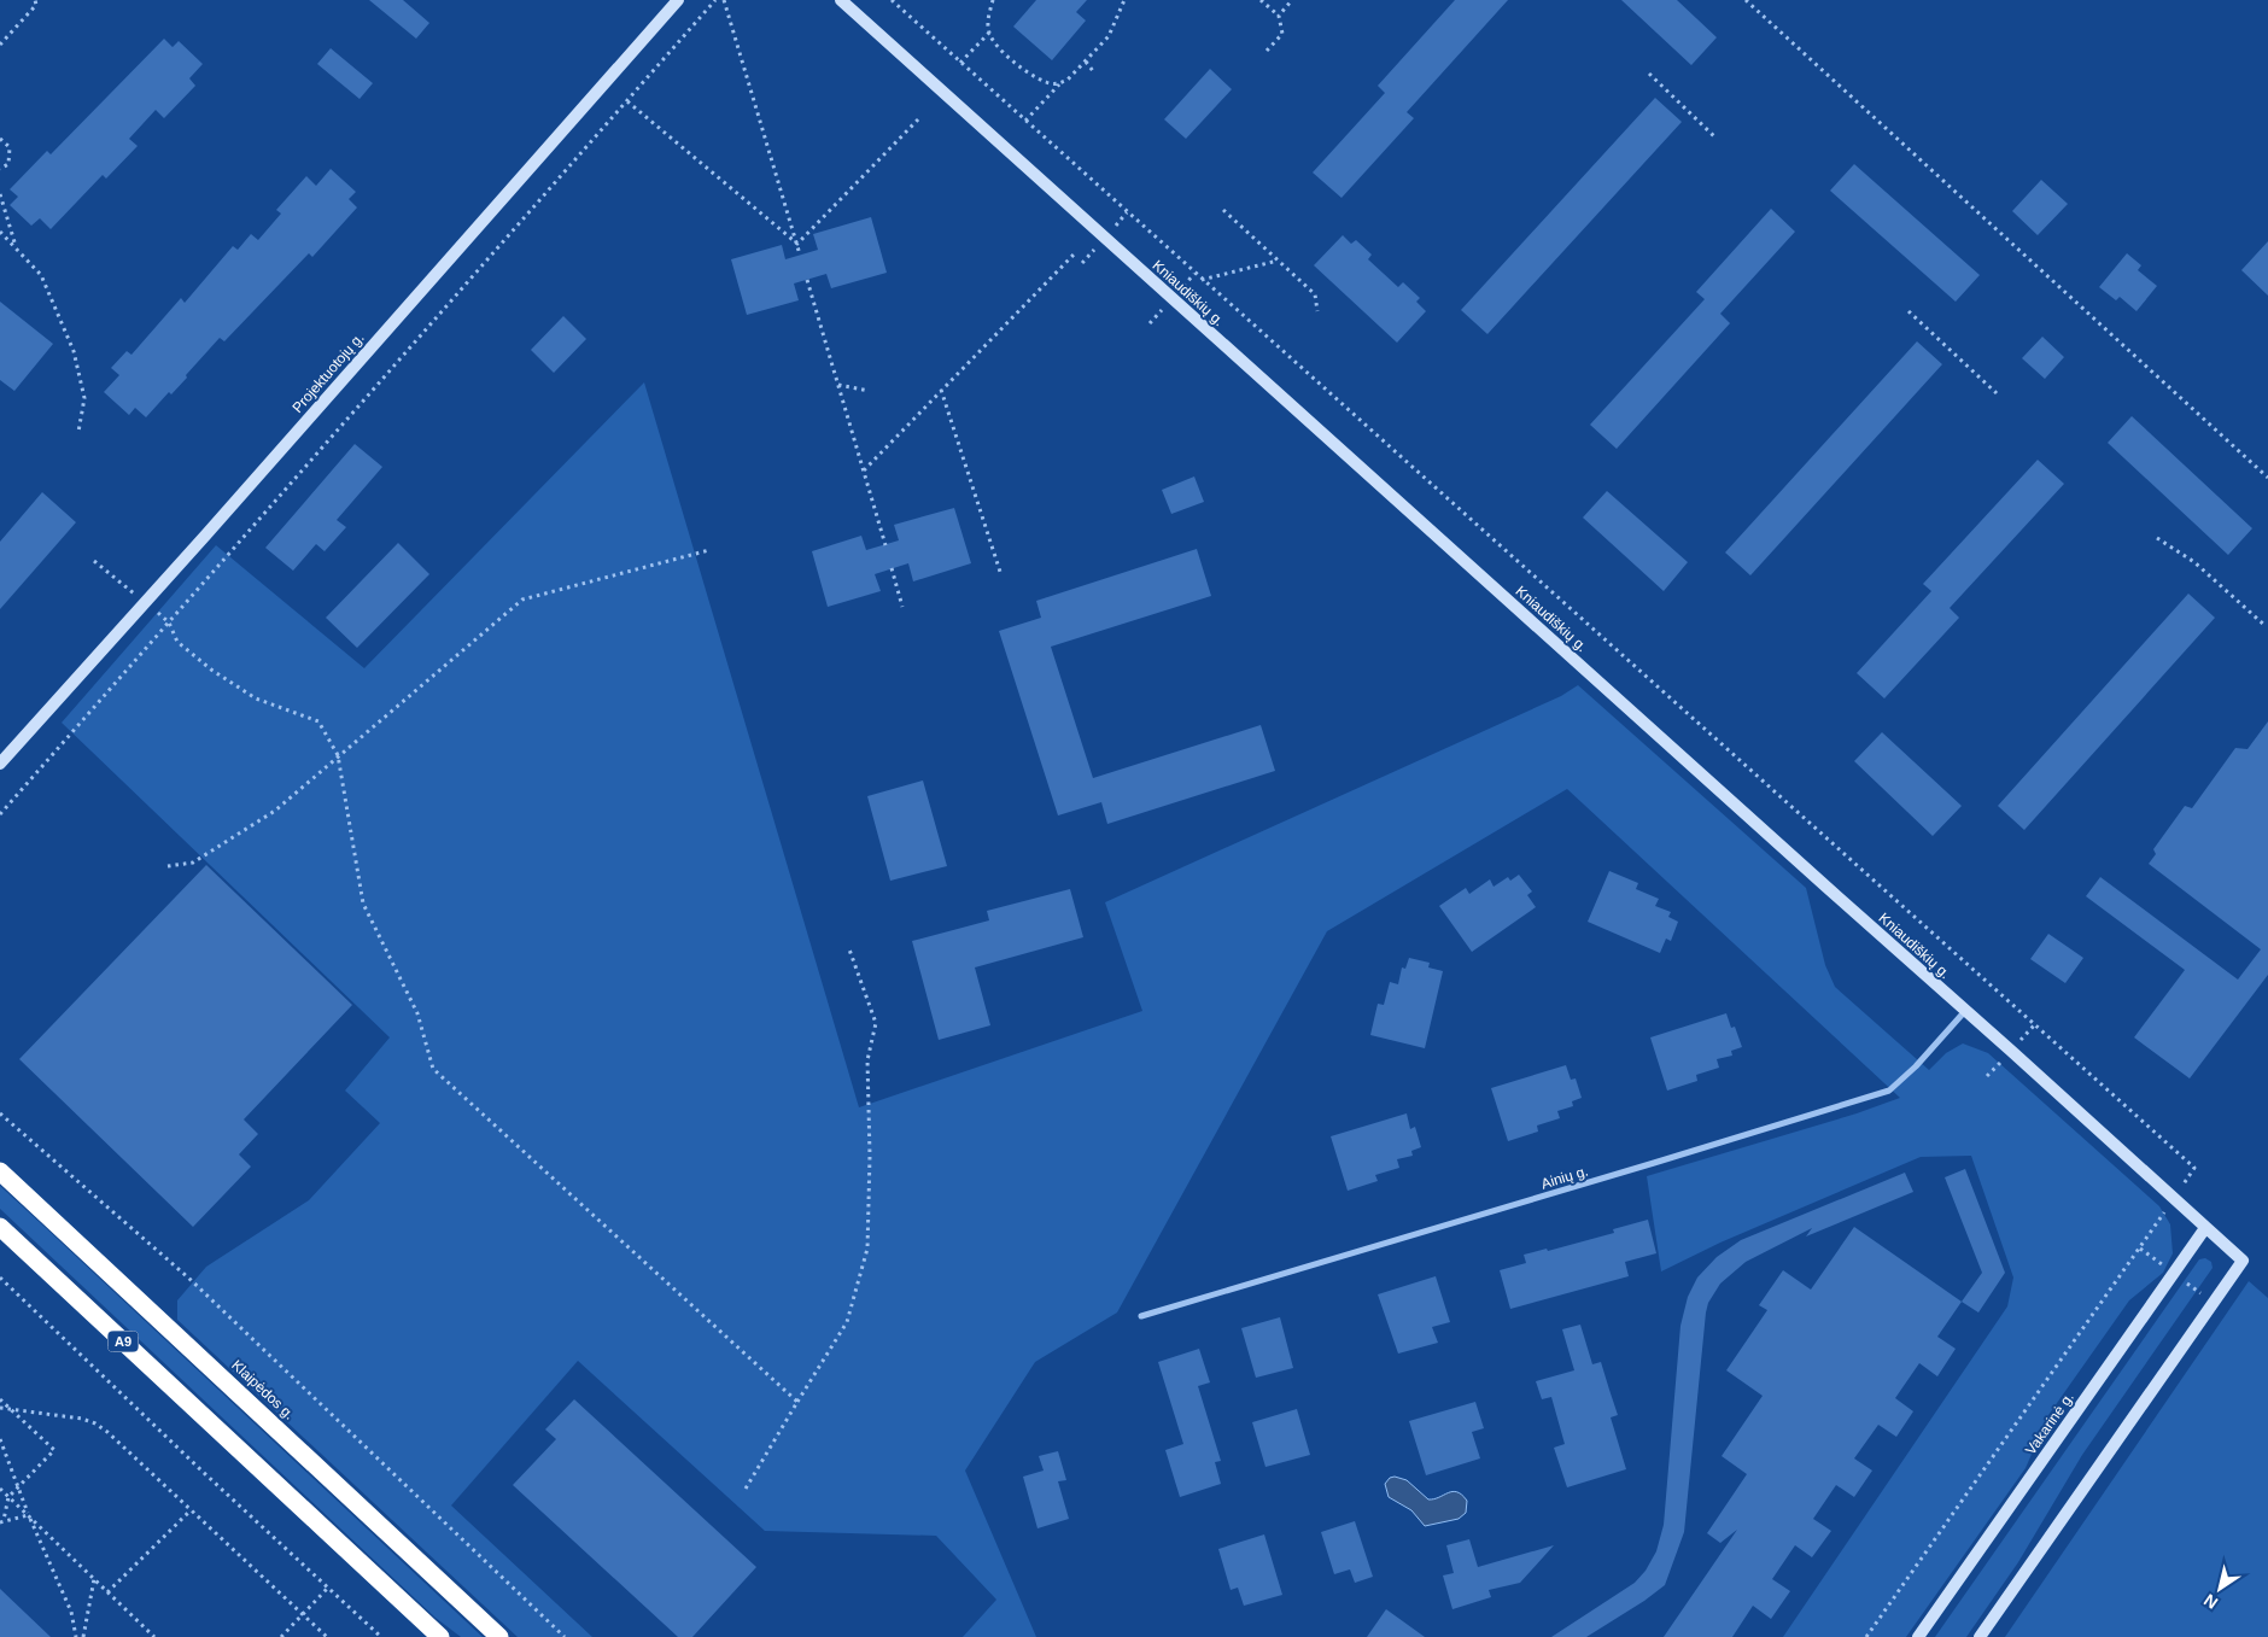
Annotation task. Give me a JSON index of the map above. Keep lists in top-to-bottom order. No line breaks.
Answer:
{"streets":{"highway":["A9","Klaipėdos g."],"main road":["Kniaudiškių g.","Projektuotojų g.","Vakarinė g."],"street":["Ainių g."]},"crossings":[["Kniaudiškių g.","Ainių g."],["Kniaudiškių g.","Vakarinė g."]],"north":"bottom left"}
